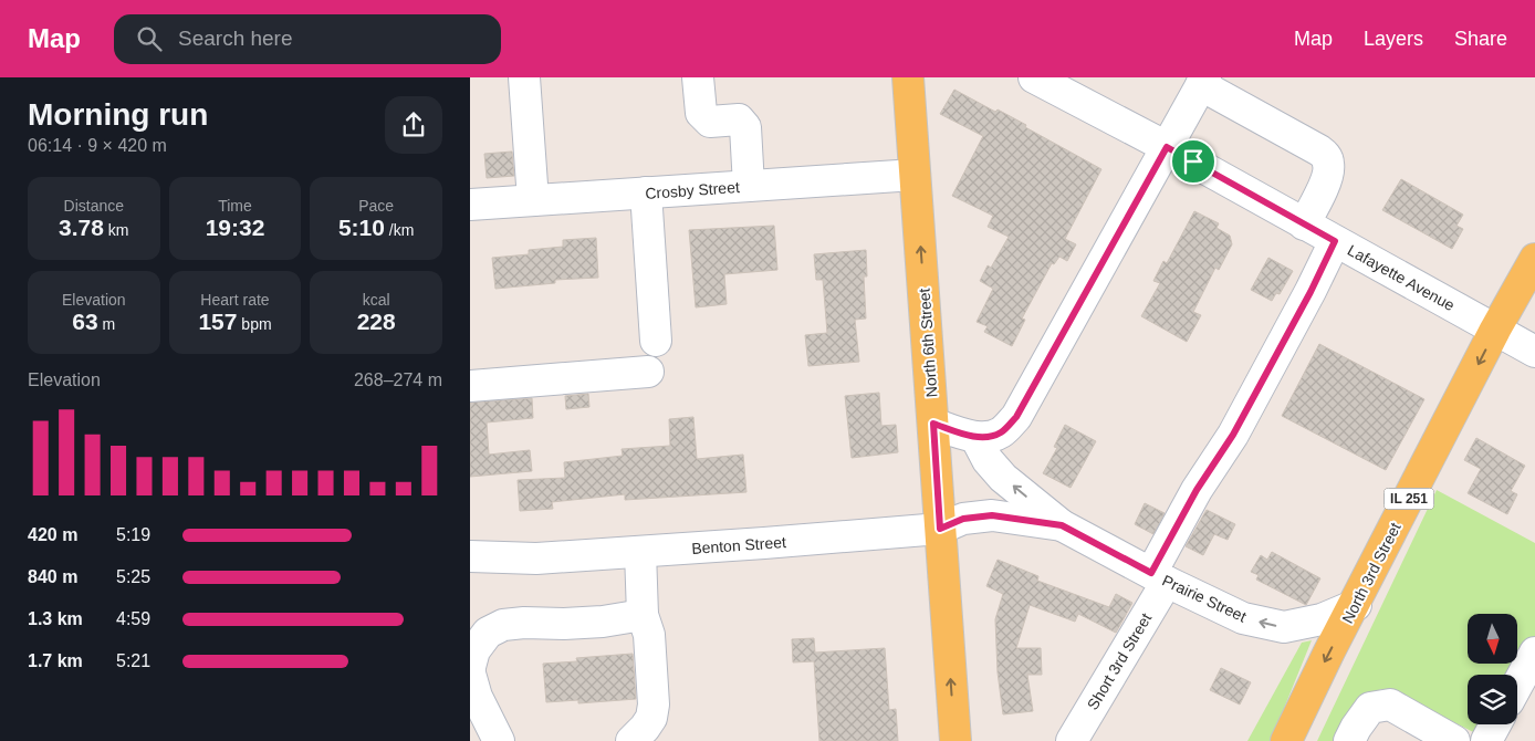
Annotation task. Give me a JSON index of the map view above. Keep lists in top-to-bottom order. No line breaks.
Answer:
{"streets":{"main road":["North 6th Street","IL 251","North 3rd Street"],"street":["Crosby Street","Lafayette Avenue","Benton Street","Prairie Street","Short 3rd Street"]},"crossings":[["Crosby Street","North 6th Street"],["Lafayette Avenue","North 3rd Street"],["Lafayette Avenue","Short 3rd Street"],["North 6th Street","Benton Street"],["North 6th Street","Prairie Street"],["Benton Street","Prairie Street"],["North 3rd Street","Prairie Street"],["Prairie Street","Short 3rd Street"]],"one_way":["North 6th Street","North 3rd Street","Prairie Street"],"north":"bottom","page":{"header":"Map","search":"Search here","nav":["Map","Layers","Share"],"heading":["Morning run","06:14 · 9 × 420 m"],"stats":[["Distance","3.78 km"],["Time","19:32"],["Pace","5:10 /km"],["Elevation","63 m"],["Heart rate","157 bpm"],["kcal","228"]],"chart":["Elevation","268–274 m"],"list":[{"name":"420 m","note":"5:19"},{"name":"840 m","note":"5:25"},{"name":"1.3 km","note":"4:59"},{"name":"1.7 km","note":"5:21"}]}}
